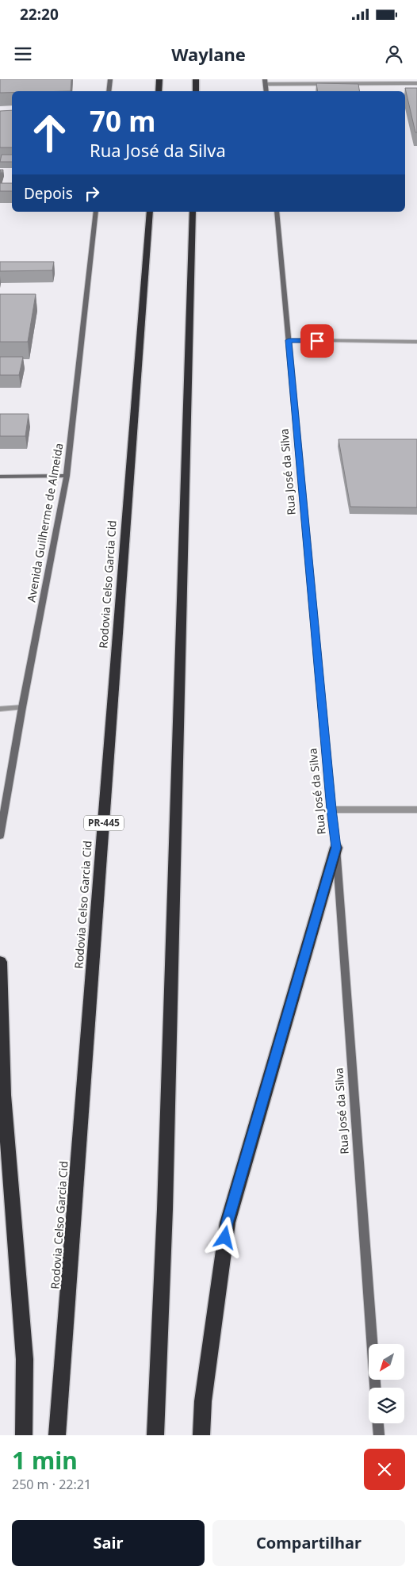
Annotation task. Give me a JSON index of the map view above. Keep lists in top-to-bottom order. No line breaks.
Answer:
{"streets":{"highway":["Rodovia Celso Garcia Cid","PR-445"],"street":["Rua José da Silva","Avenida Guilherme de Almeida"]},"north":"bottom left","page":{"status":"22:20","header":"Waylane","turn":["70 m","Rua José da Silva"],"then":"Depois","heading":["1 min","250 m · 22:21"],"buttons":["Sair","Compartilhar"]}}
